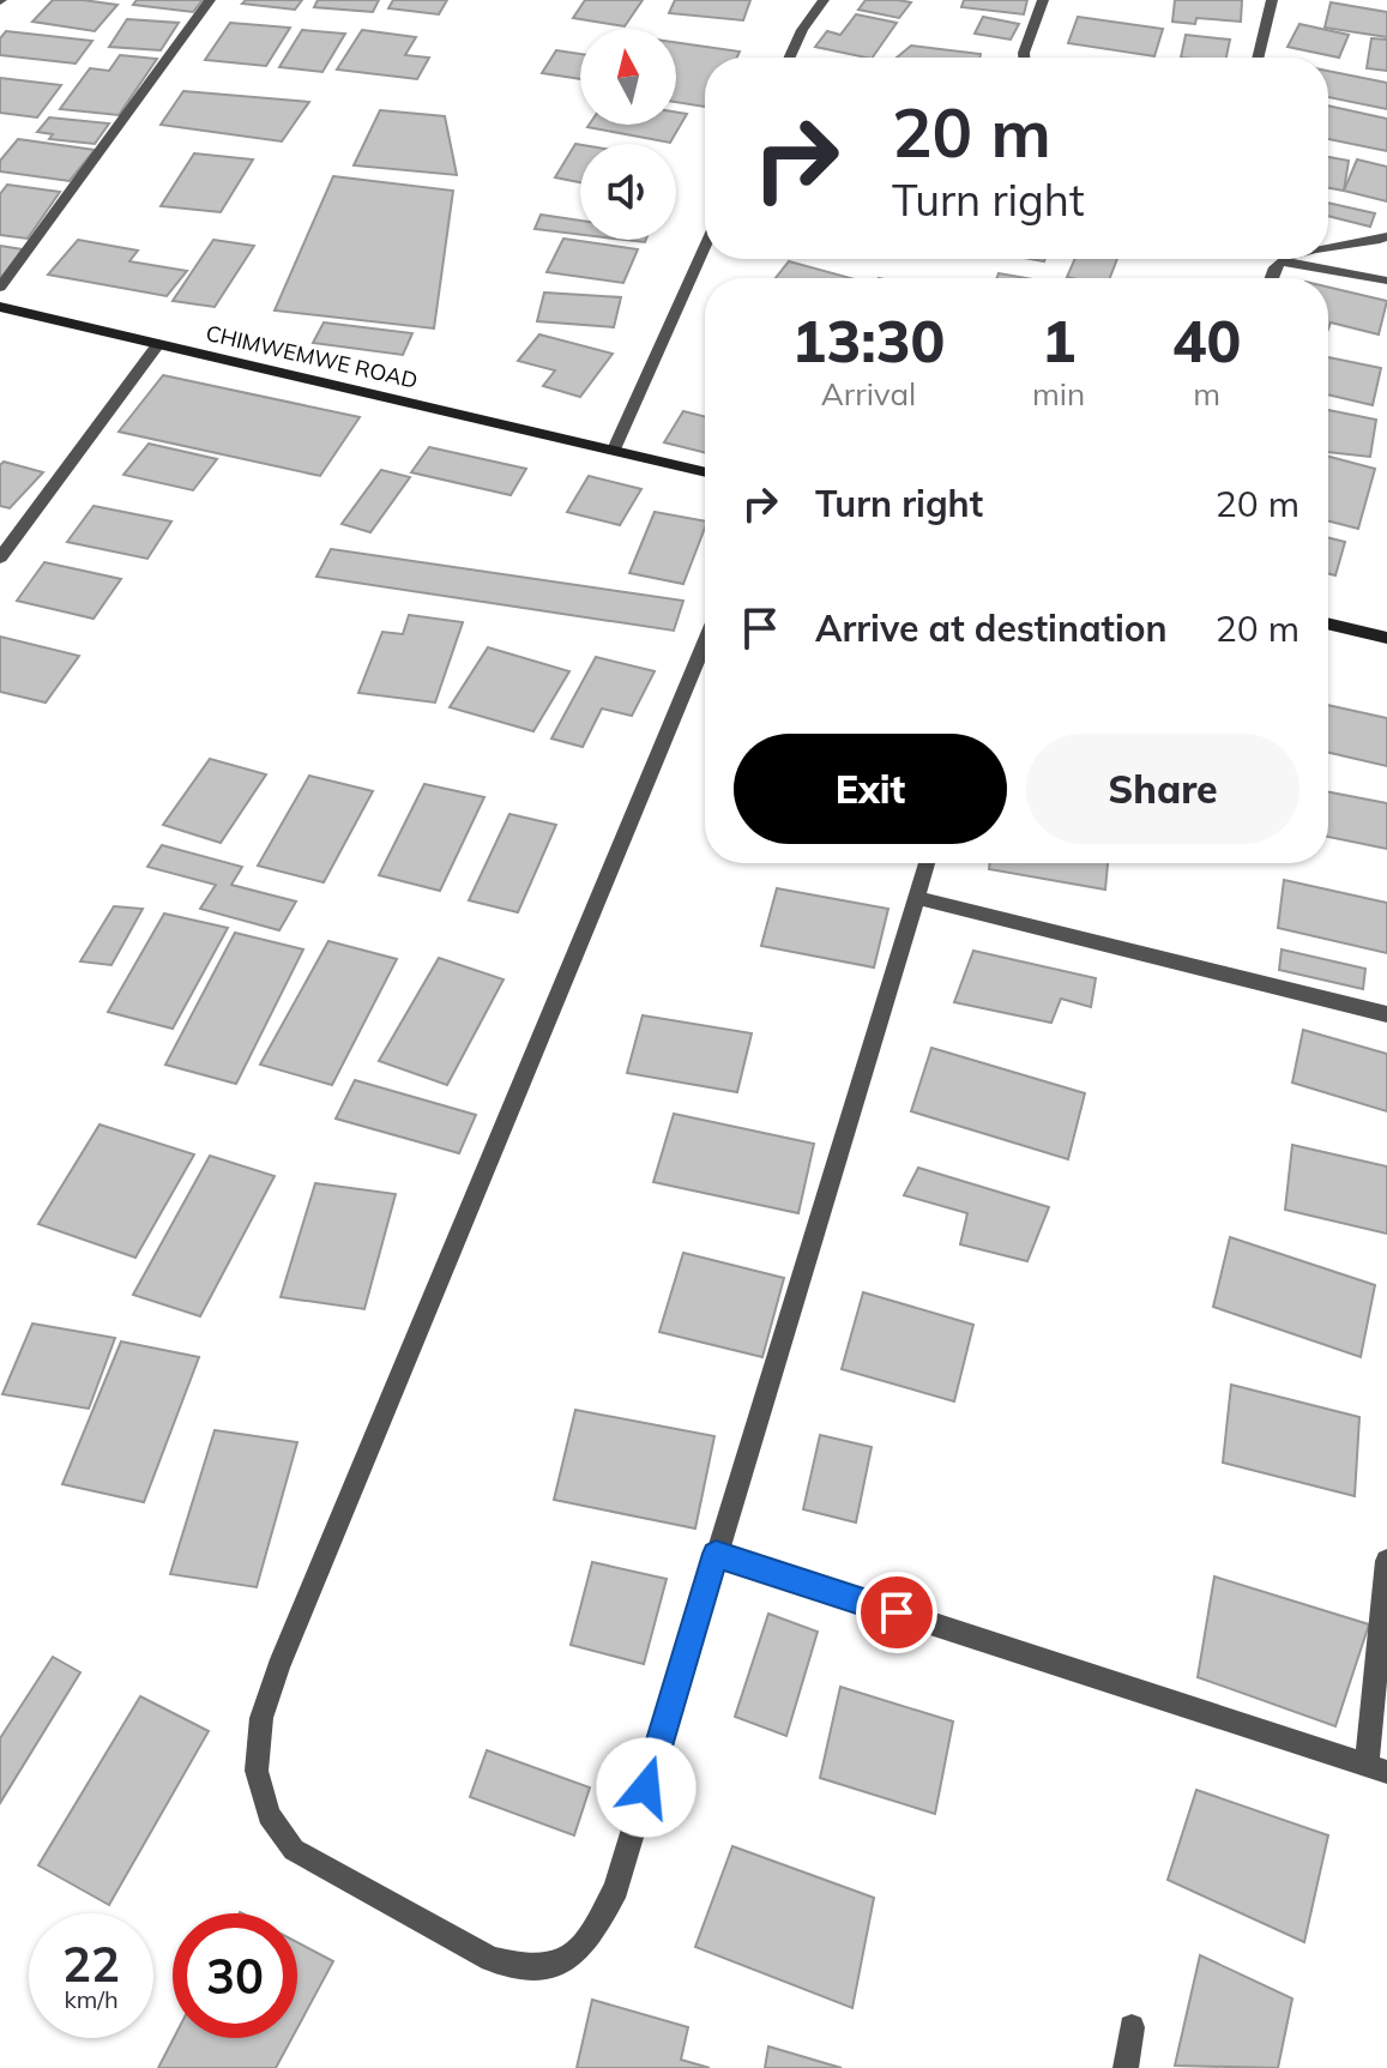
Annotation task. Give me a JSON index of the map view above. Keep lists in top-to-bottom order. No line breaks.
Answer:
{"streets":{"main road":["CHIMWEMWE ROAD"]},"north":"top","page":{"turn":["20 m","Turn right"],"eta":["13:30","Arrival","1","min","40","m"],"list":[{"name":"Turn right","value":"20 m"},{"name":"Arrive at destination","value":"20 m"}],"buttons":["Exit","Share"],"speed":"22 km/h","limit":"30"}}
